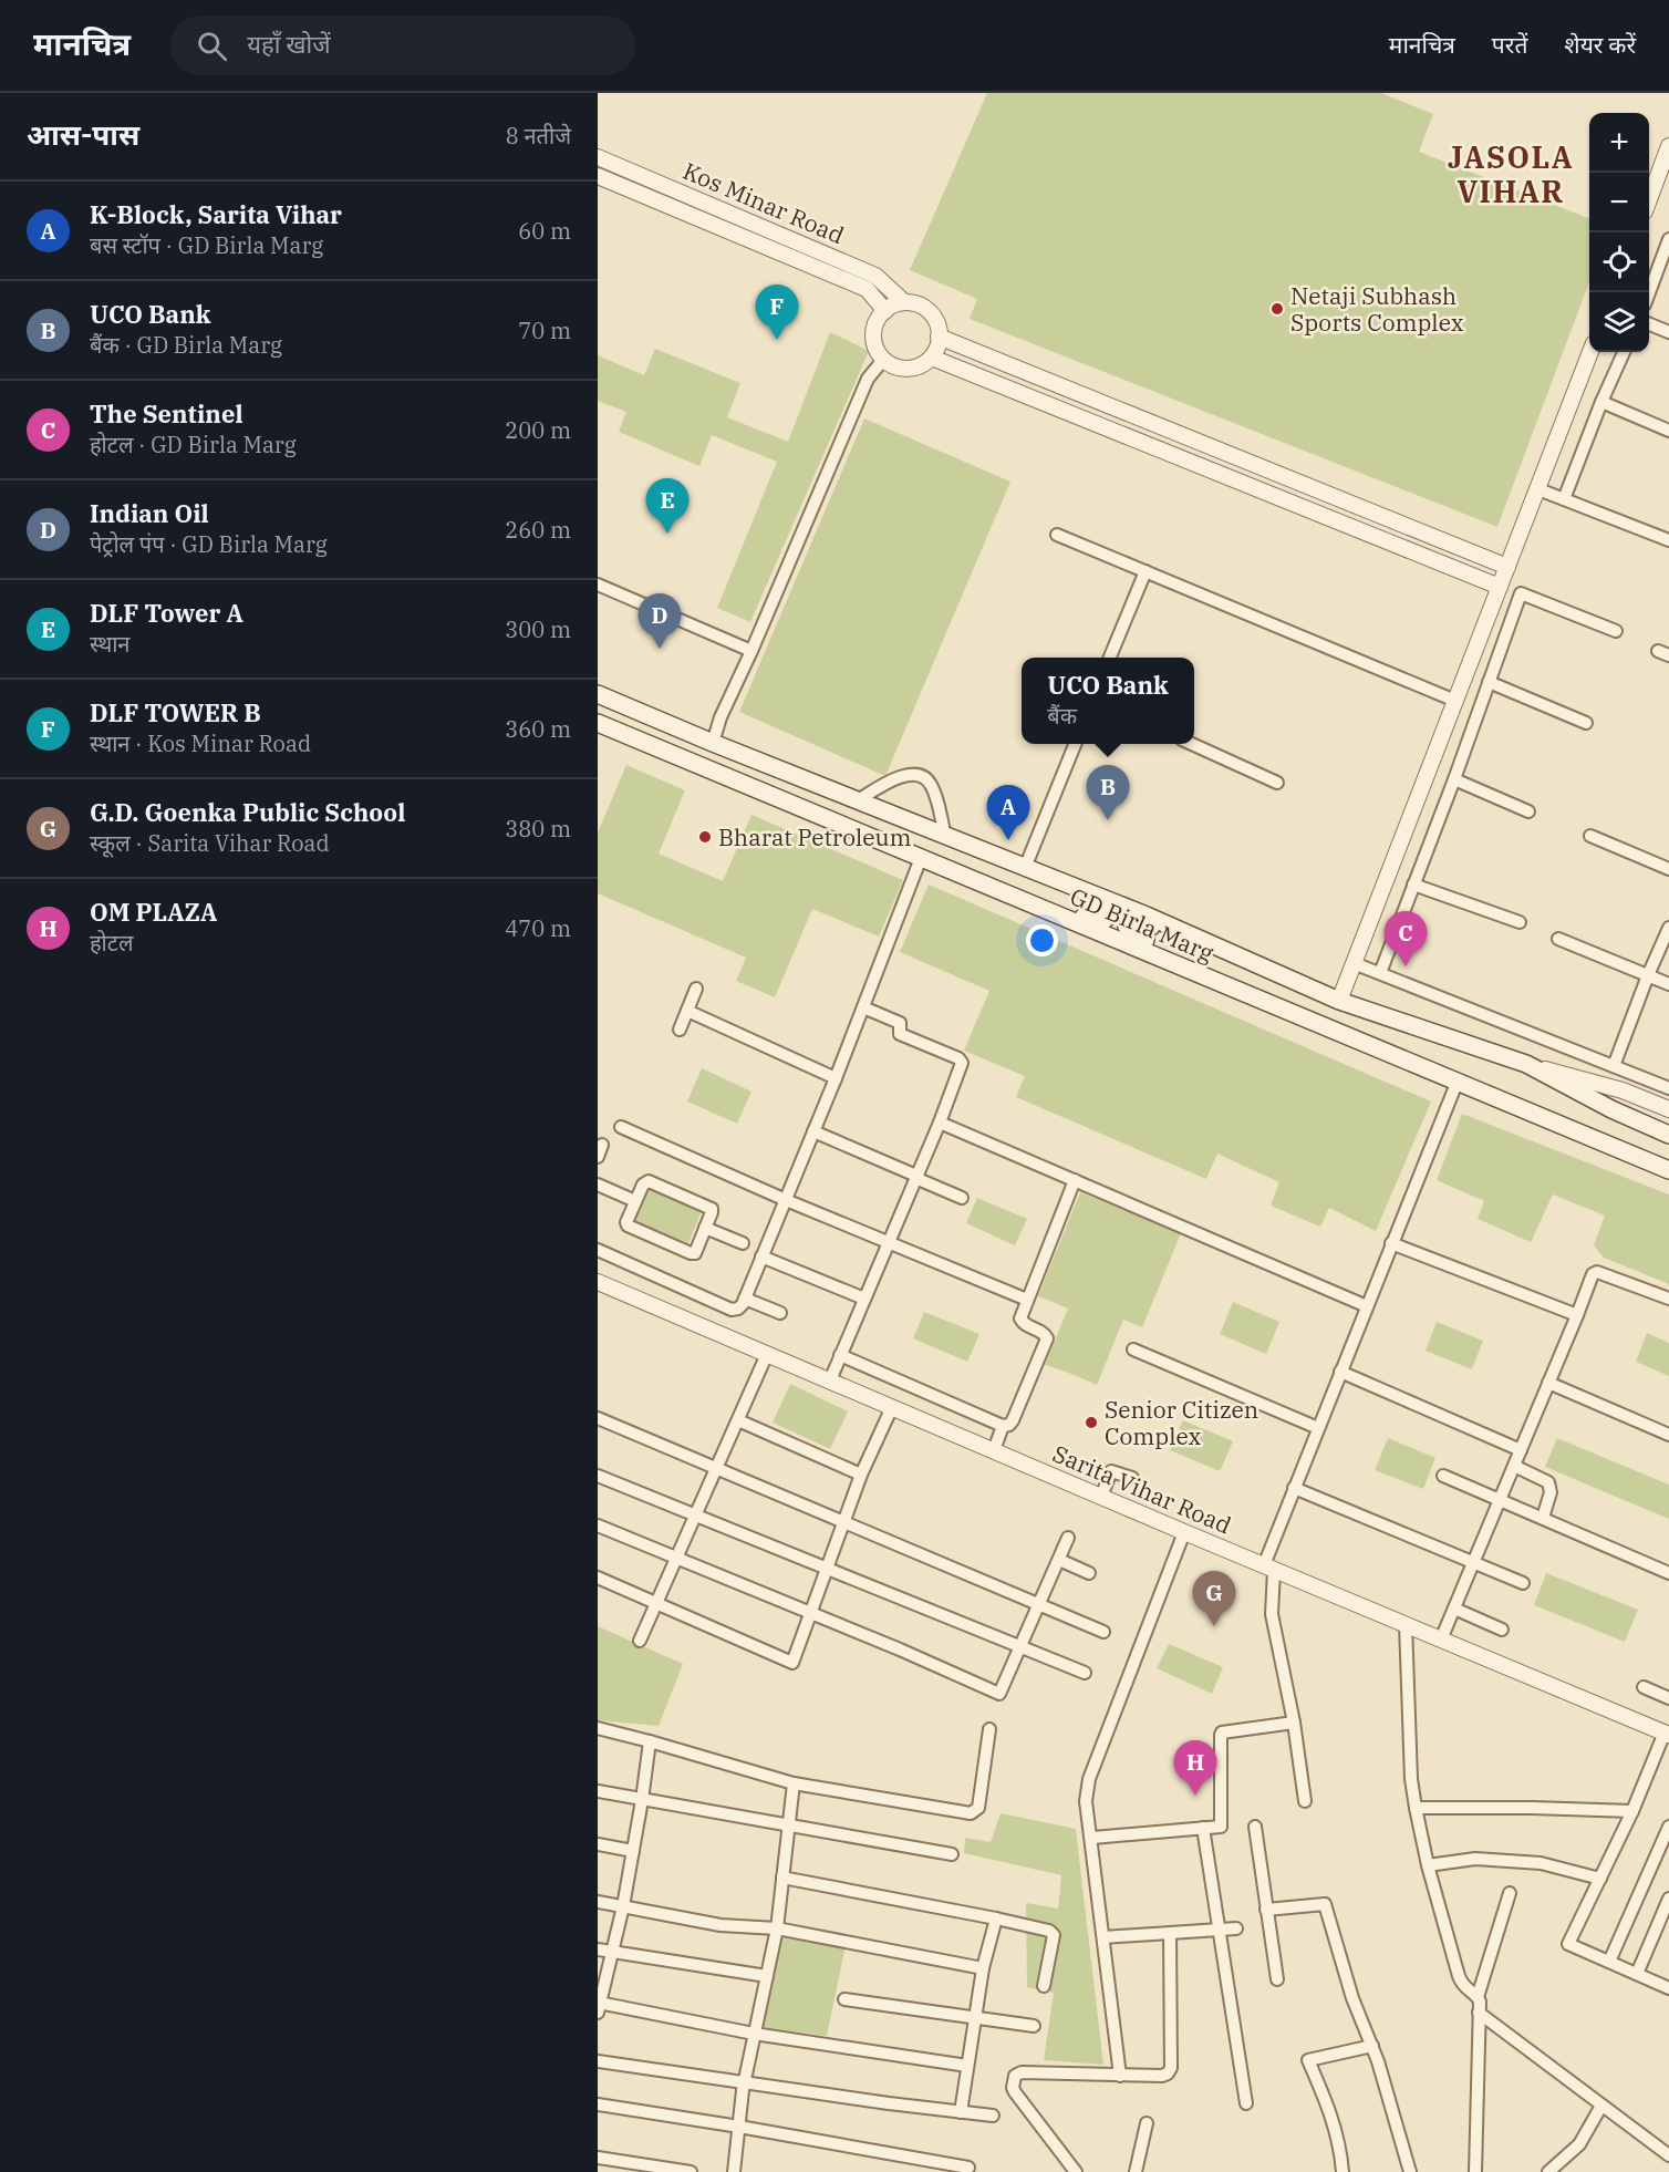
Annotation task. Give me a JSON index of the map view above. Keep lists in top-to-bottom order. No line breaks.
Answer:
{"streets":{"main road":["GD Birla Marg"],"street":["Kos Minar Road","Sarita Vihar Road"]},"districts":["JASOLA VIHAR"],"places":["Netaji Subhash Sports Complex","Bharat Petroleum","Senior Citizen Complex"],"page":{"header":"मानचित्र","search":"यहाँ खोजें","nav":["मानचित्र","परतें","शेयर करें"],"heading":["आस-पास","8 नतीजे"],"map_buttons":["+","−"],"list":[{"mark":"A","name":"K-Block, Sarita Vihar","note":"बस स्टॉप · GD Birla Marg","value":"60 m"},{"mark":"B","name":"UCO Bank","note":"बैंक · GD Birla Marg","value":"70 m"},{"mark":"C","name":"The Sentinel","note":"होटल · GD Birla Marg","value":"200 m"},{"mark":"D","name":"Indian Oil","note":"पेट्रोल पंप · GD Birla Marg","value":"260 m"},{"mark":"E","name":"DLF Tower A","note":"स्थान","value":"300 m"},{"mark":"F","name":"DLF TOWER B","note":"स्थान · Kos Minar Road","value":"360 m"},{"mark":"G","name":"G.D. Goenka Public School","note":"स्कूल · Sarita Vihar Road","value":"380 m"},{"mark":"H","name":"OM PLAZA","note":"होटल","value":"470 m"}],"pins":["F","E","D","B","A","C","G","H"],"popup":["UCO Bank","बैंक"]}}
